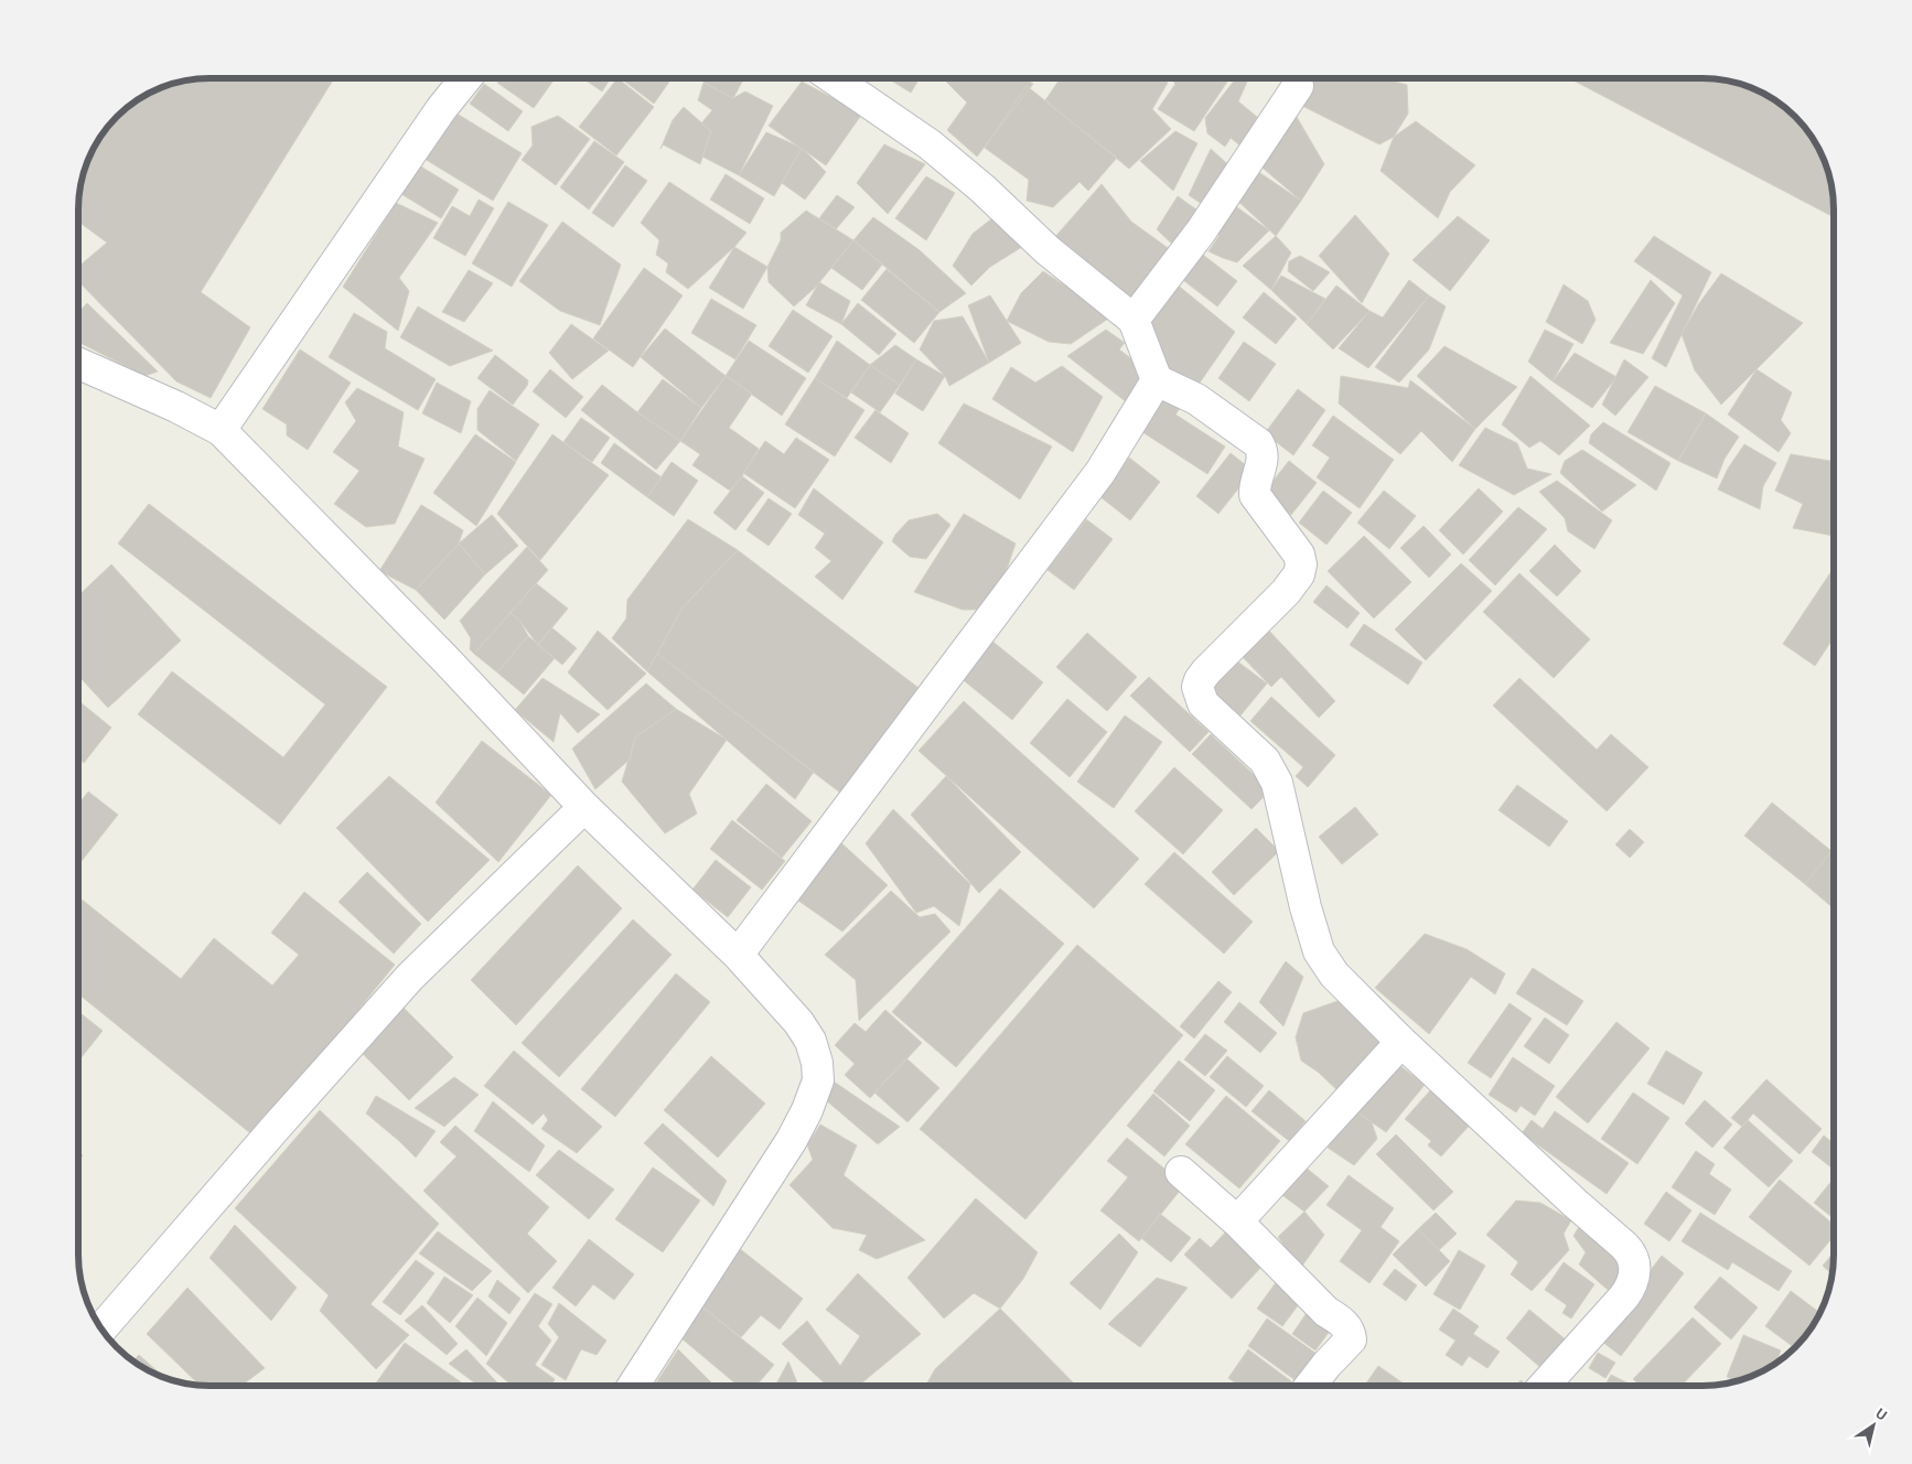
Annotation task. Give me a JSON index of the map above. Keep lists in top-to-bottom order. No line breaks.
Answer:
{"north":"top right"}
